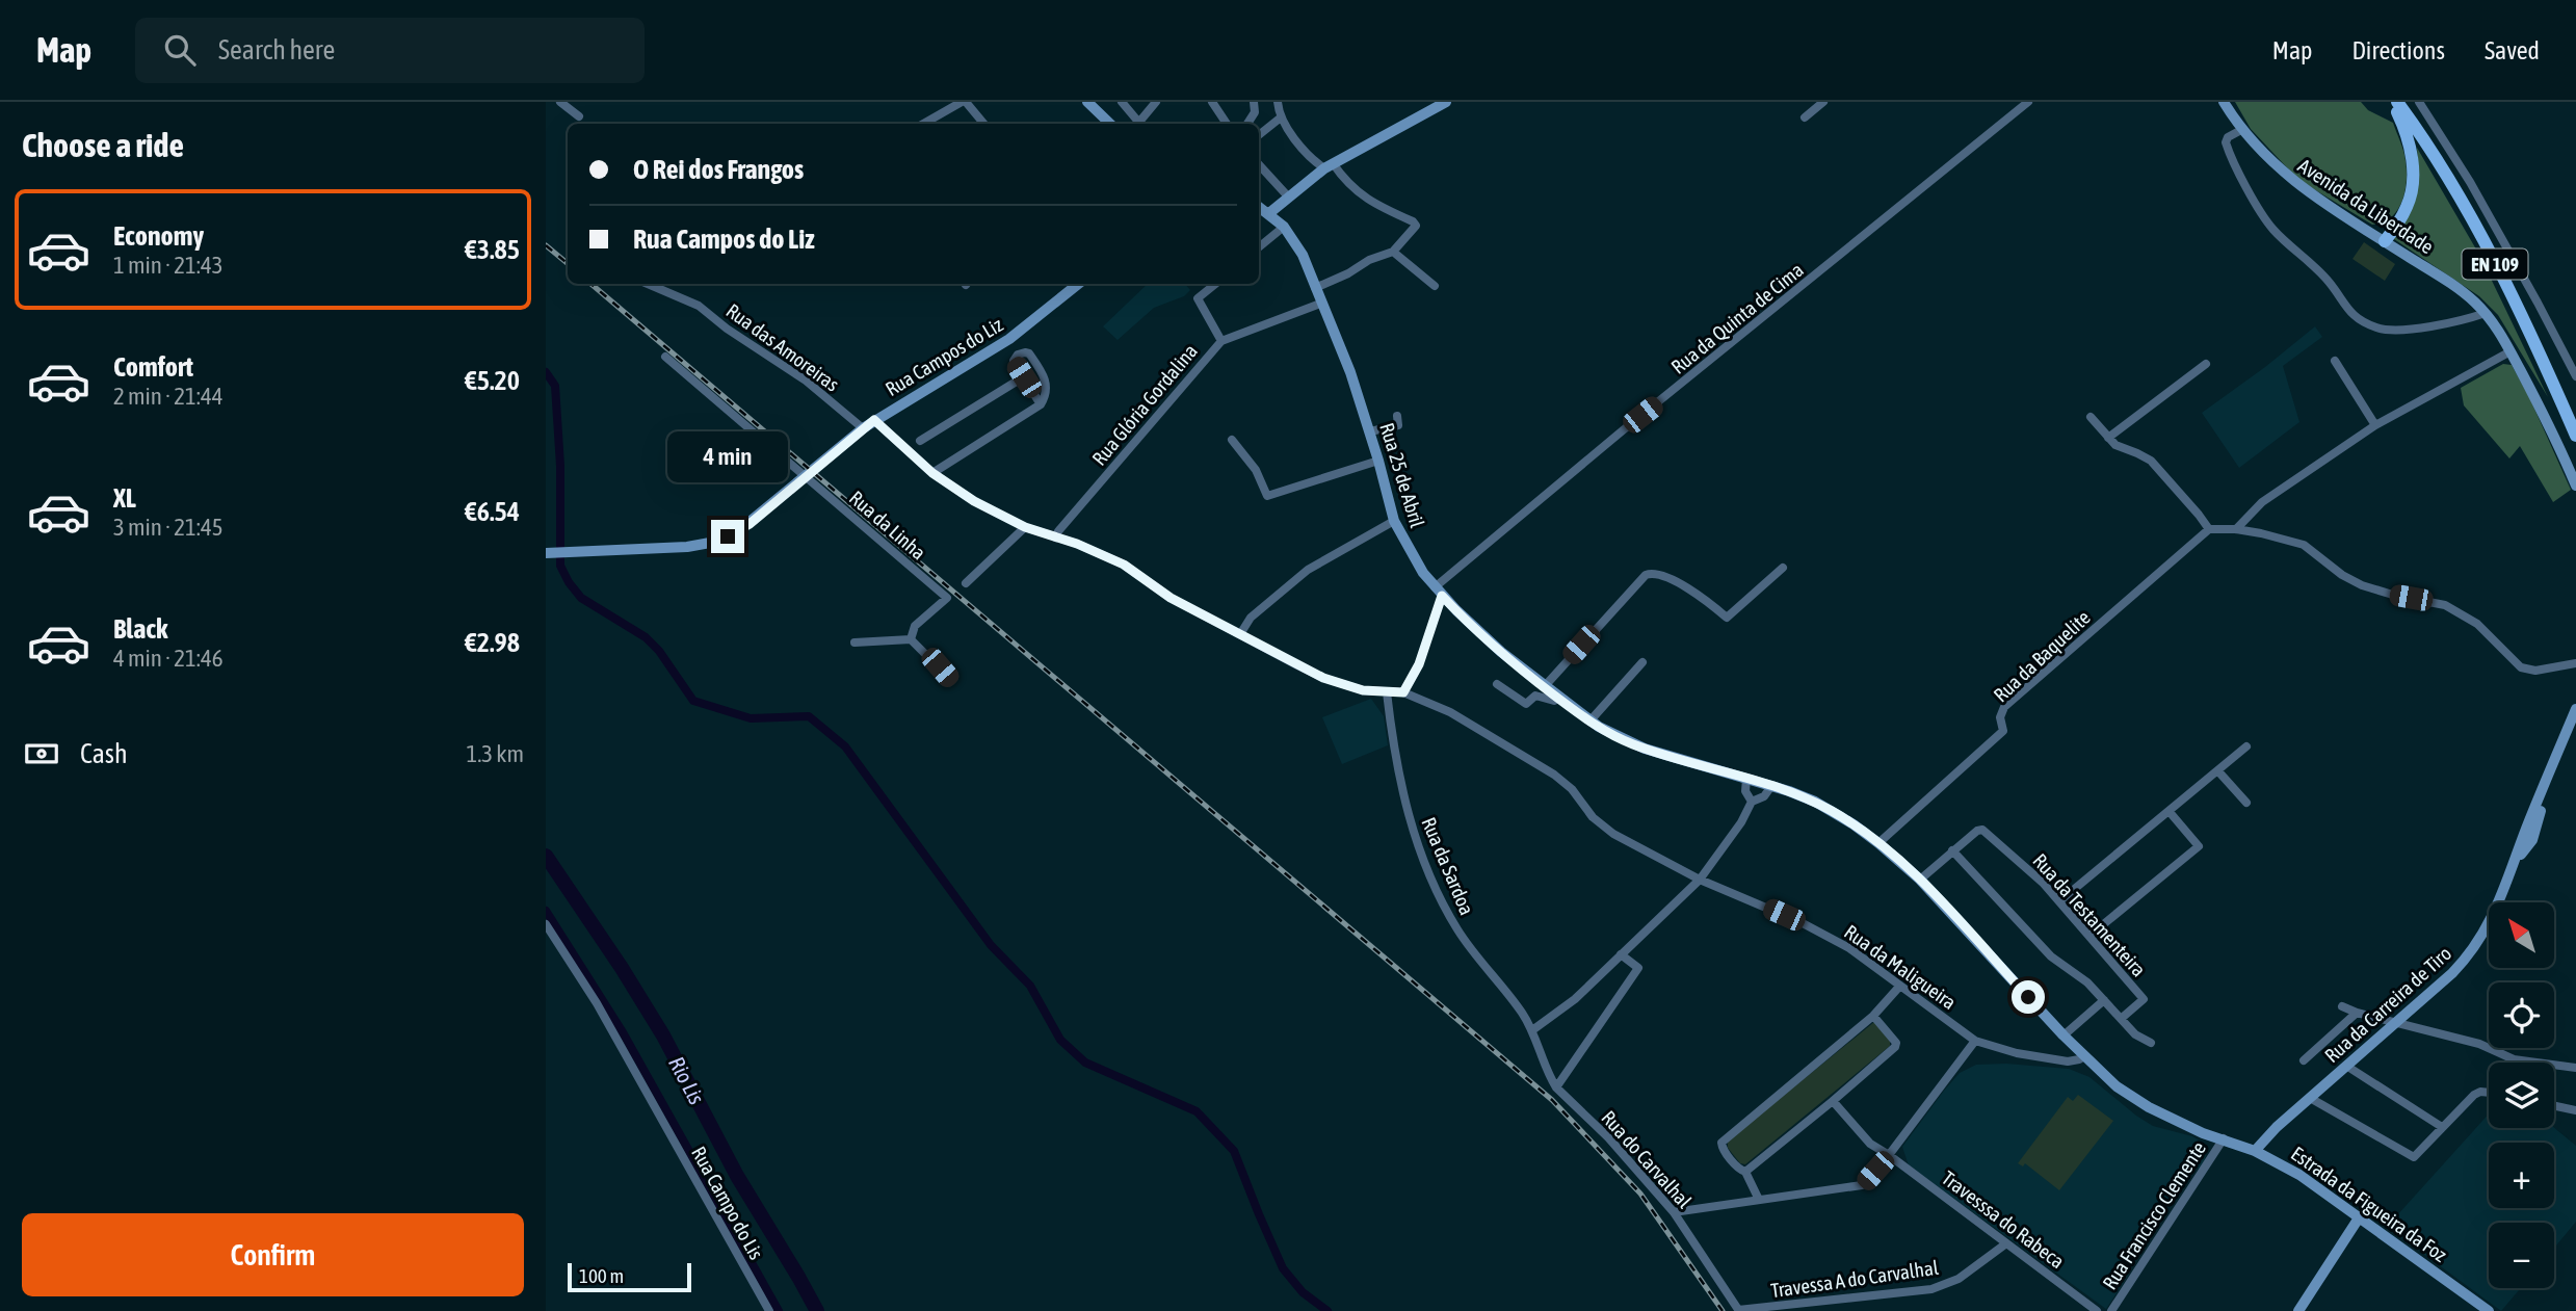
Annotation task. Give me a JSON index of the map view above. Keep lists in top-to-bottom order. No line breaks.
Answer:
{"streets":{"main road":["Avenida da Liberdade","EN 109","Rua Campos do Liz","Rua 25 de Abril","Rua da Carreira de Tiro","Estrada da Figueira da Foz"],"street":["Rua da Quinta de Cima","Rua das Amoreiras","Rua Glória Gordalina","Rua da Linha","Rua da Baquelite","Rua da Sardoa","Rua da Testamenteira","Rua da Maligueira","Rua do Carvalhal","Rua Campo do Lis","Rua Francisco Clemente","Travesssa do Rabeca","Travessa A do Carvalhal"]},"crossings":[["Rua da Quinta de Cima","Rua 25 de Abril"],["Rua das Amoreiras","Rua Campos do Liz"],["Rua Campos do Liz","Rua da Linha"],["Rua Glória Gordalina","Rua 25 de Abril"],["Rua 25 de Abril","Rua da Baquelite"],["Rua 25 de Abril","Rua da Testamenteira"],["Rua 25 de Abril","Rua da Maligueira"],["Rua 25 de Abril","Estrada da Figueira da Foz"],["Rua 25 de Abril","Rua Francisco Clemente"],["Rua da Sardoa","Rua do Carvalhal"],["Rua da Carreira de Tiro","Estrada da Figueira da Foz"],["Rua do Carvalhal","Travessa A do Carvalhal"],["Estrada da Figueira da Foz","Rua Francisco Clemente"],["Travesssa do Rabeca","Travessa A do Carvalhal"]],"water":["Rio Lis"],"scale_bar":"100 m","north":"top left","page":{"header":"Map","search":"Search here","nav":["Map","Directions","Saved"],"heading":"Choose a ride","banner":["O Rei dos Frangos","Rua Campos do Liz"],"list":[{"name":"Economy","note":"1 min · 21:43","value":"€3.85"},{"name":"Comfort","note":"2 min · 21:44","value":"€5.20"},{"name":"XL","note":"3 min · 21:45","value":"€6.54"},{"name":"Black","note":"4 min · 21:46","value":"€2.98"}],"bubble":"4 min","pay":["Cash","1.3 km"],"map_buttons":["+","−"],"buttons":"Confirm","scale":"100 m"}}
